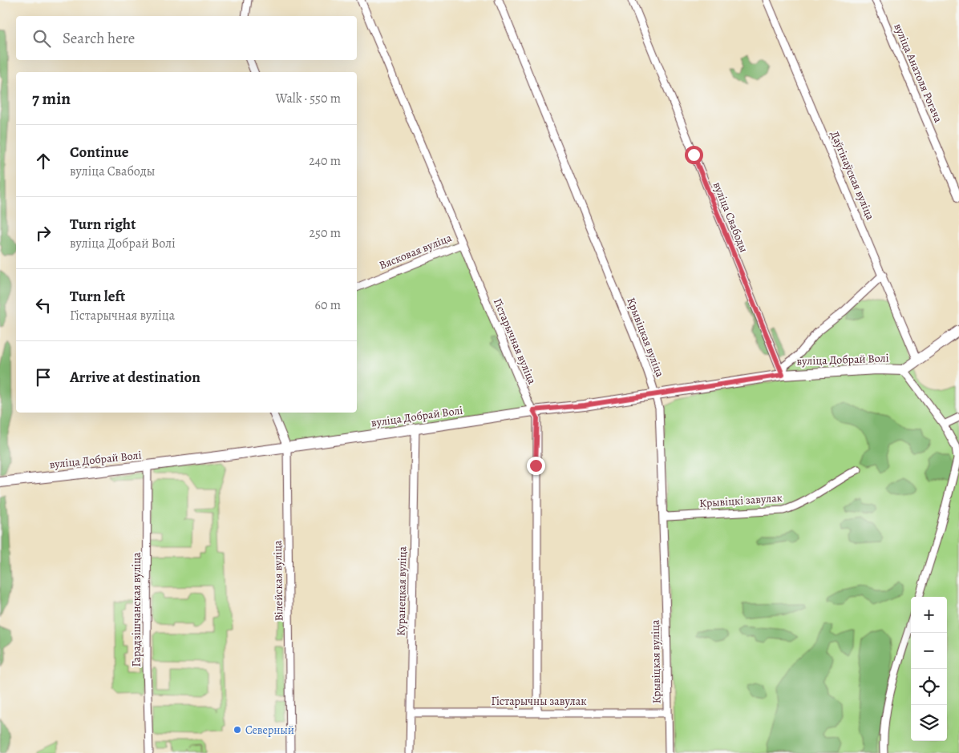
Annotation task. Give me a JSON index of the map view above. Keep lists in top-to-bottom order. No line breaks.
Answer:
{"streets":{"street":["вуліца Анатоля Рогача","Даўгінаўская вуліца","вуліца Свабоды","Вясковая вуліца","Крывіцкая вуліца","Гістарычная вуліца","вуліца Добрай Волі","Крывіцкі завулак","Вілейская вуліца","Куранецкая вуліца","Гарадзішчанская вуліца","Гістарычны завулак"]},"crossings":[["Даўгінаўская вуліца","вуліца Добрай Волі"],["вуліца Свабоды","вуліца Добрай Волі"],["Вясковая вуліца","Гістарычная вуліца"],["Крывіцкая вуліца","вуліца Добрай Волі"],["Крывіцкая вуліца","Крывіцкі завулак"],["Крывіцкая вуліца","Гістарычны завулак"],["Гістарычная вуліца","вуліца Добрай Волі"],["Гістарычная вуліца","Гістарычны завулак"],["вуліца Добрай Волі","Вілейская вуліца"],["вуліца Добрай Волі","Куранецкая вуліца"],["вуліца Добрай Волі","Гарадзішчанская вуліца"],["Куранецкая вуліца","Гістарычны завулак"]],"places":["Северный"],"page":{"search":"Search here","heading":["7 min","Walk · 550 m"],"list":[["Continue","вуліца Свабоды","240 m"],["Turn right","вуліца Добрай Волі","250 m"],["Turn left","Гістарычная вуліца","60 m"],"Arrive at destination"],"map_buttons":["+","−"]}}
